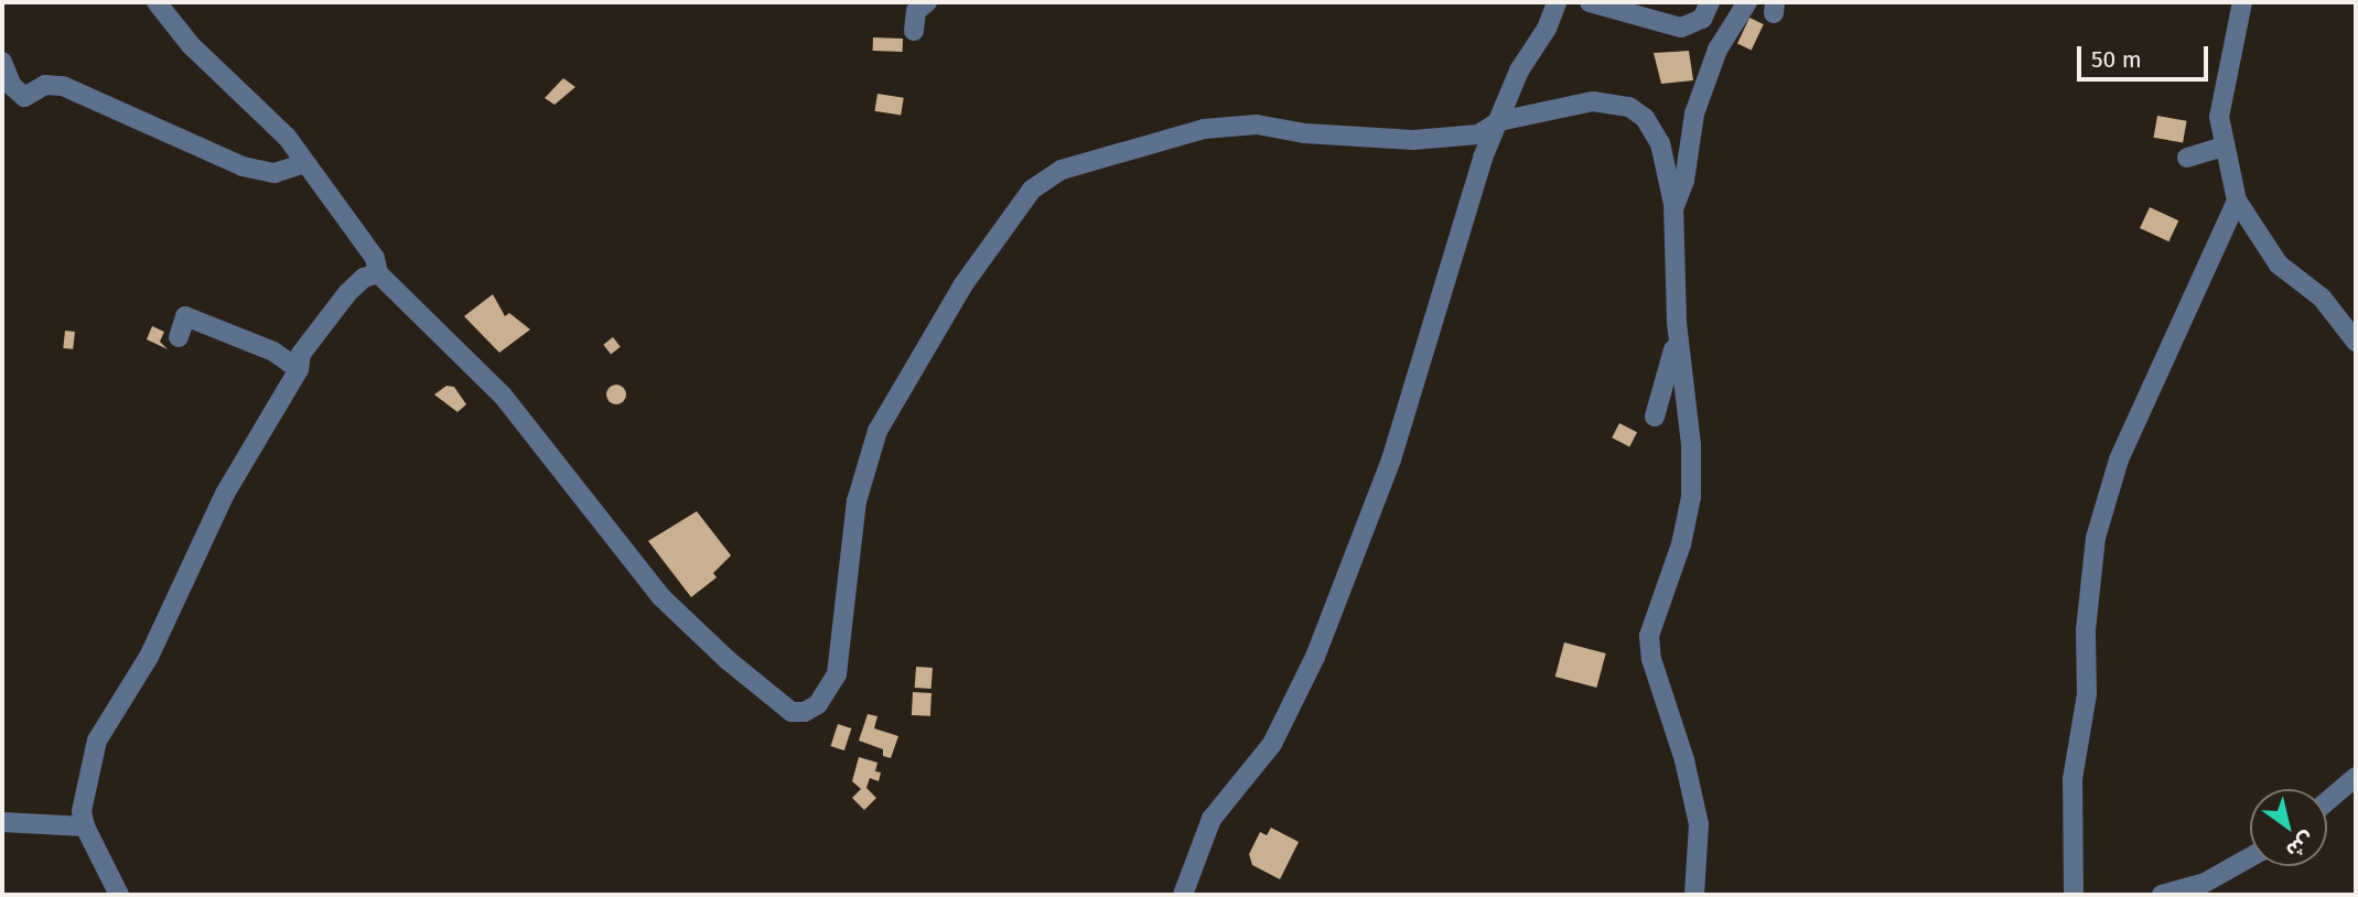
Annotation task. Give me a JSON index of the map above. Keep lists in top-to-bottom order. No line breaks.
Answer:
{"scale_bar":"50 m","north":"bottom right"}
